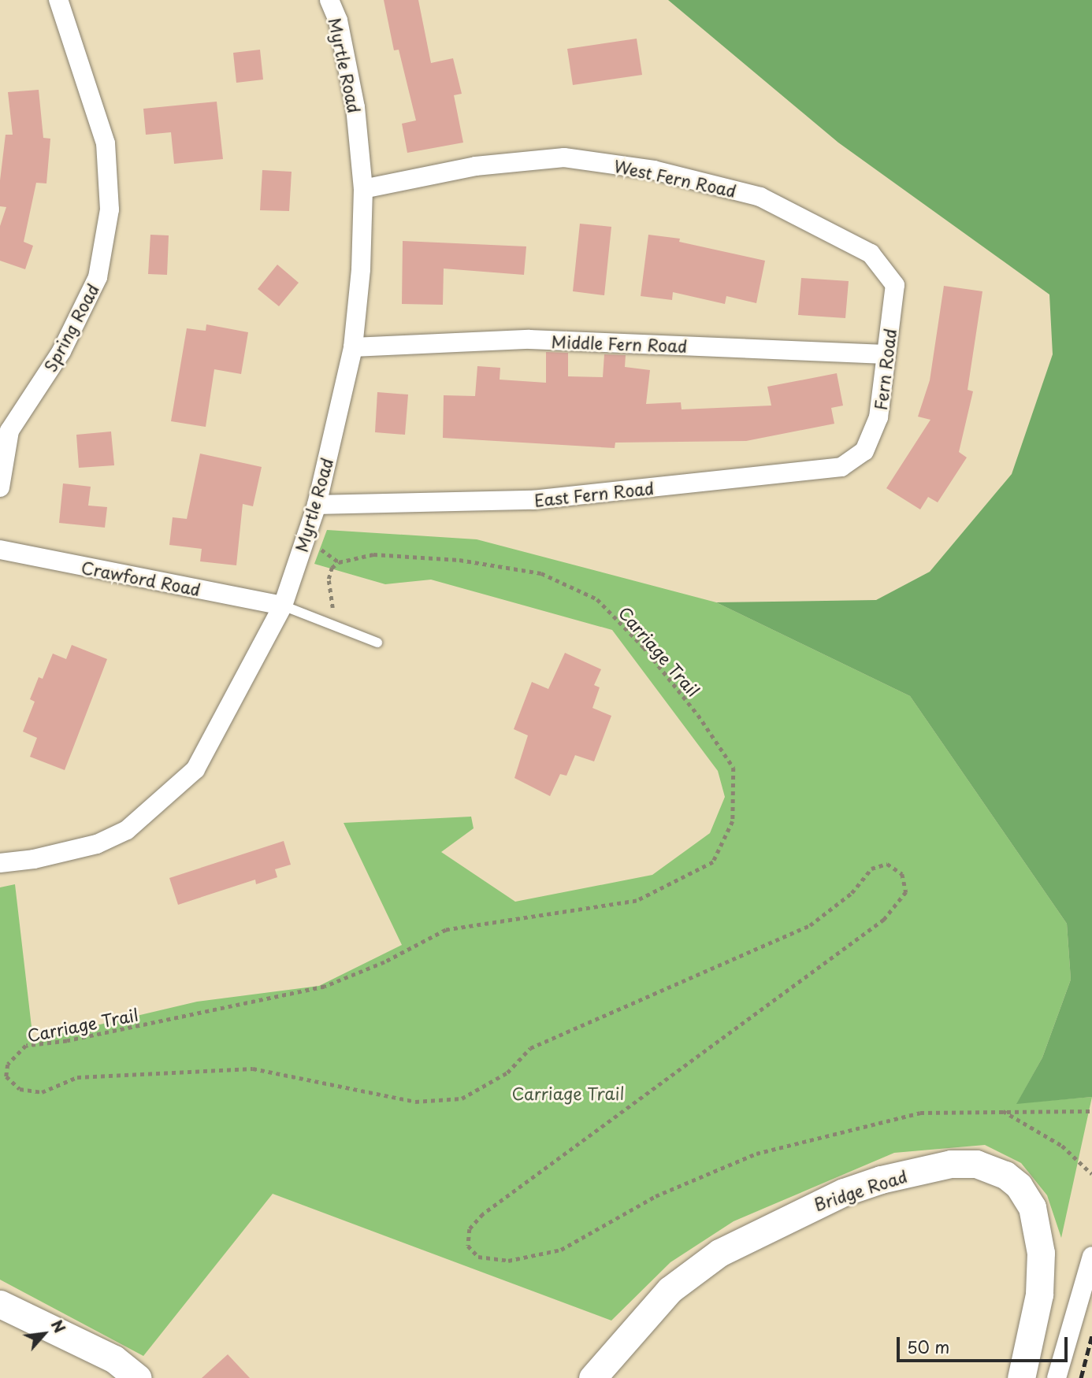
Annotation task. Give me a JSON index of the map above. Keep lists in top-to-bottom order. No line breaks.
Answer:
{"streets":{"street":["Myrtle Road","West Fern Road","Spring Road","Middle Fern Road","Fern Road","East Fern Road","Crawford Road","Bridge Road"],"path":["Carriage Trail"]},"crossings":[["Myrtle Road","West Fern Road"],["Myrtle Road","Middle Fern Road"],["Myrtle Road","East Fern Road"],["Myrtle Road","Crawford Road"],["West Fern Road","Fern Road"],["Middle Fern Road","Fern Road"],["Fern Road","East Fern Road"]],"parks":["Carriage Trail"],"scale_bar":"50 m","north":"top right"}
